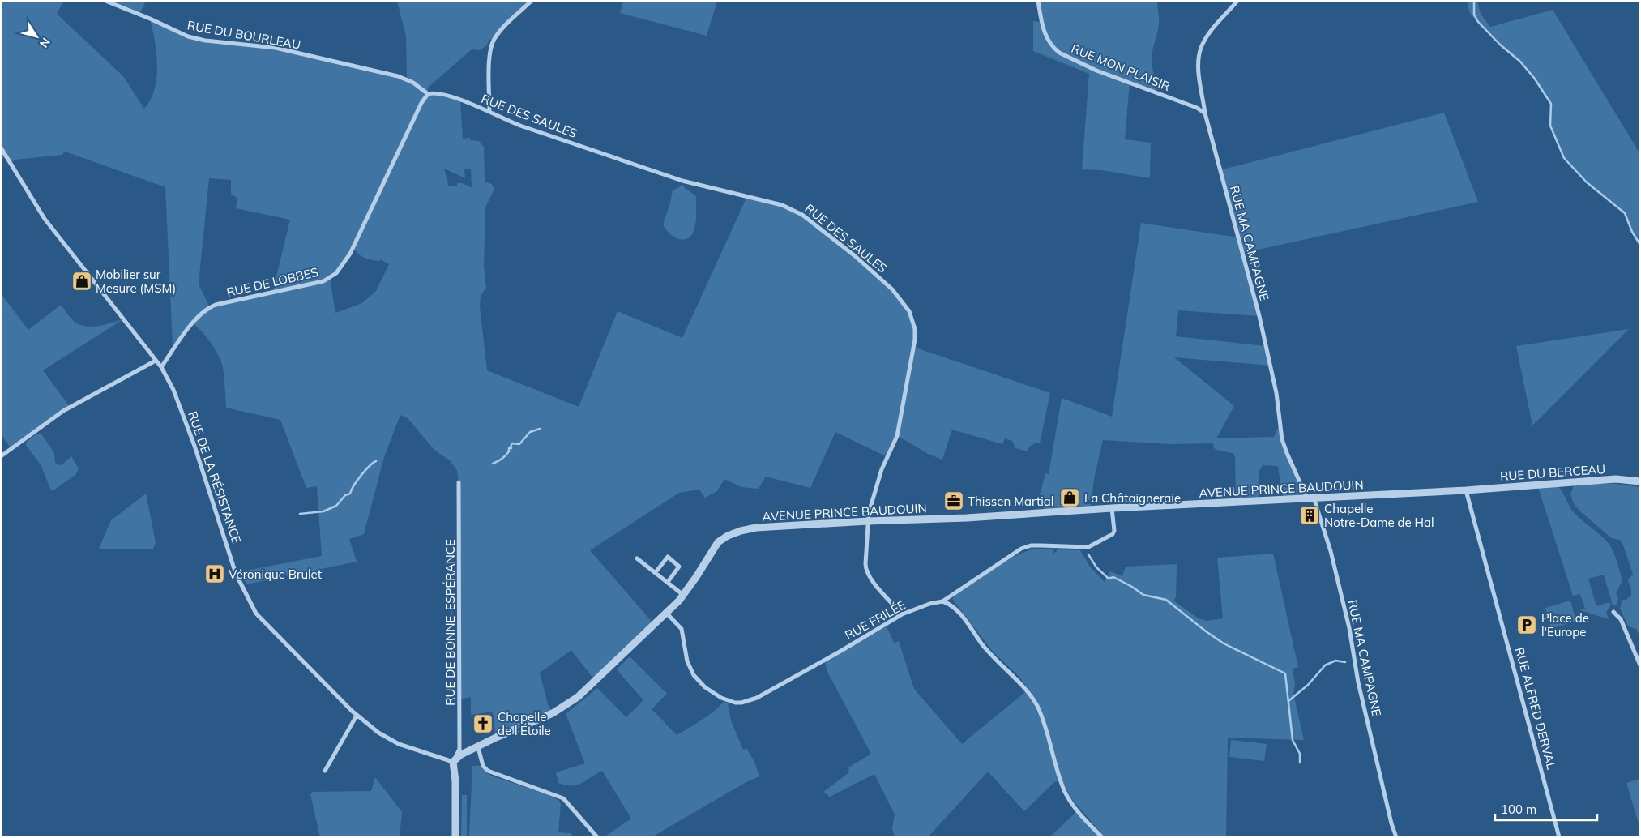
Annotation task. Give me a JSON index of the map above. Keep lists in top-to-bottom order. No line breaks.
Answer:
{"streets":{"street":["RUE DU BOURLEAU","RUE MON PLAISIR","RUE DES SAULES","RUE MA CAMPAGNE","RUE DE LOBBES","RUE DU BERCEAU","RUE DE LA RÉSISTANCE","AVENUE PRINCE BAUDOUIN","RUE FRILÉE","RUE DE BONNE-ESPÉRANCE","RUE ALFRED DERVAL"]},"crossings":[["RUE DU BOURLEAU","RUE DES SAULES"],["RUE DU BOURLEAU","RUE DE LOBBES"],["RUE MON PLAISIR","RUE MA CAMPAGNE"],["RUE DES SAULES","RUE DE LOBBES"],["RUE DES SAULES","AVENUE PRINCE BAUDOUIN"],["RUE DES SAULES","RUE FRILÉE"],["RUE MA CAMPAGNE","AVENUE PRINCE BAUDOUIN"],["RUE DE LOBBES","RUE DE LA RÉSISTANCE"],["RUE DU BERCEAU","AVENUE PRINCE BAUDOUIN"],["RUE DU BERCEAU","RUE ALFRED DERVAL"],["RUE DE LA RÉSISTANCE","AVENUE PRINCE BAUDOUIN"],["RUE DE LA RÉSISTANCE","RUE DE BONNE-ESPÉRANCE"],["AVENUE PRINCE BAUDOUIN","RUE FRILÉE"],["AVENUE PRINCE BAUDOUIN","RUE DE BONNE-ESPÉRANCE"],["AVENUE PRINCE BAUDOUIN","RUE ALFRED DERVAL"]],"places":{"shop":["Mobilier sur Mesure (MSM)","La Châtaigneraie"],"office":["Thissen Martial"],"building":["Chapelle Notre-Dame de Hal"],"hospital":["Véronique Brulet"],"parking":["Place de l'Europe"],"church":["Chapelle de l'Étoile"]},"scale_bar":"100 m","north":"bottom right"}
